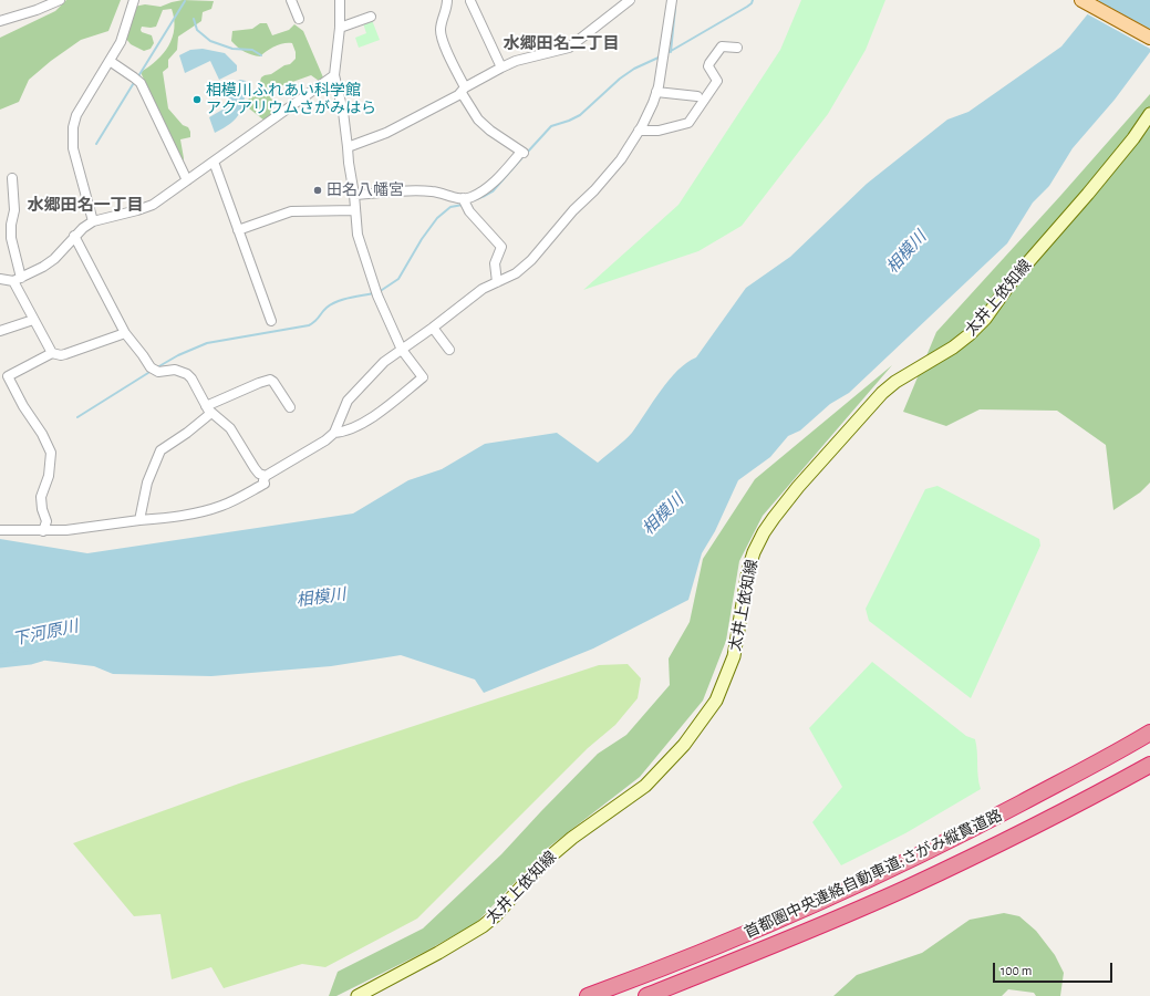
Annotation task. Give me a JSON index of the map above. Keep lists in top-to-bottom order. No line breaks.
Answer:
{"streets":{"highway":["首都圏中央連絡自動車道;さがみ縦貫道路"],"main road":["太井上依知線"]},"districts":["水郷田名二丁目","水郷田名一丁目"],"water":["相模川","下河原川"],"places":["相模川ふれあい科学館 アクアリウムさがみはら","田名八幡宮"],"scale_bar":"100 m"}
